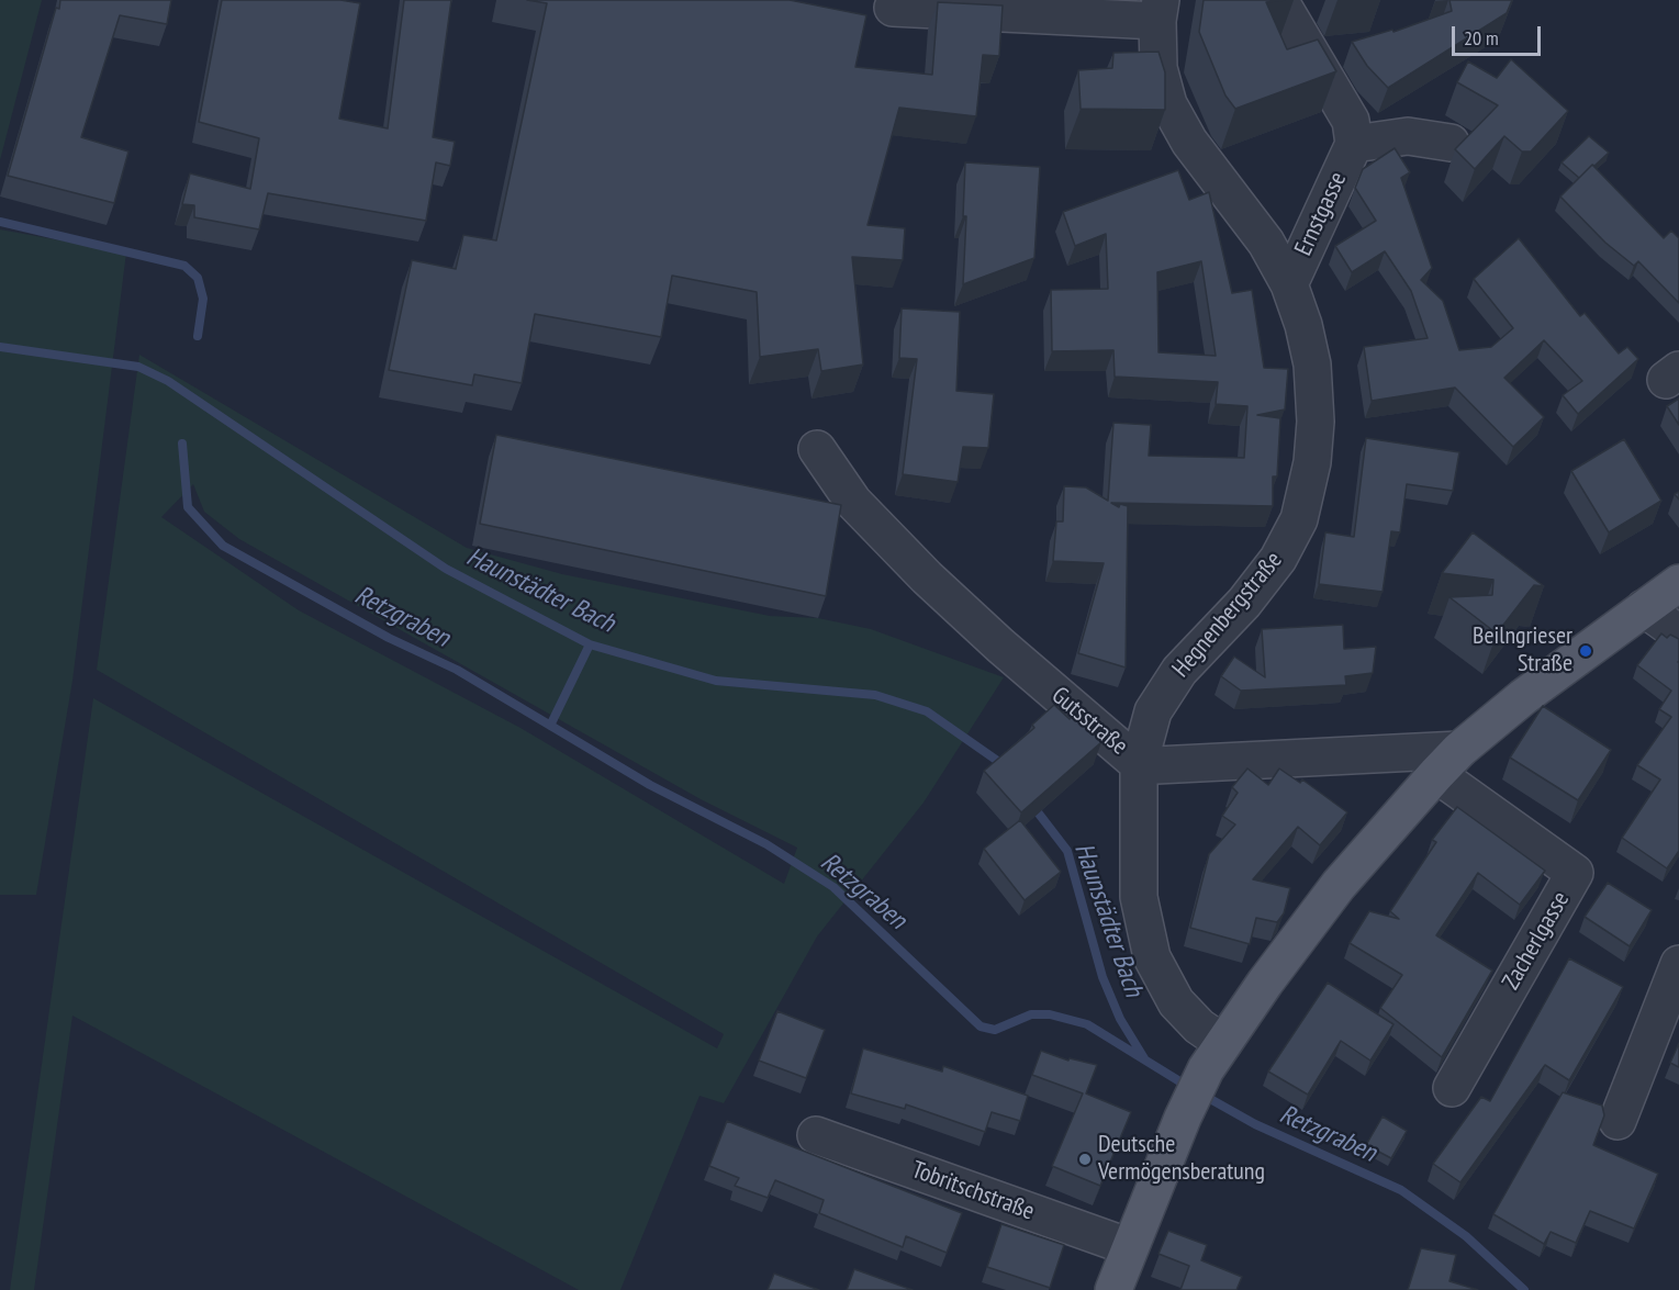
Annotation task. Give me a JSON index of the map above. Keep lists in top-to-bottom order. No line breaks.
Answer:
{"streets":{"street":["Ernstgasse","Hegnenbergstraße","Gutsstraße","Zacherlgasse","Tobritschstraße"]},"crossings":[["Ernstgasse","Hegnenbergstraße"],["Hegnenbergstraße","Gutsstraße"],["Gutsstraße","Zacherlgasse"]],"water":["Haunstädter Bach","Retzgraben"],"places":["Beilngrieser Straße","Deutsche Vermögensberatung"],"scale_bar":"20 m"}
